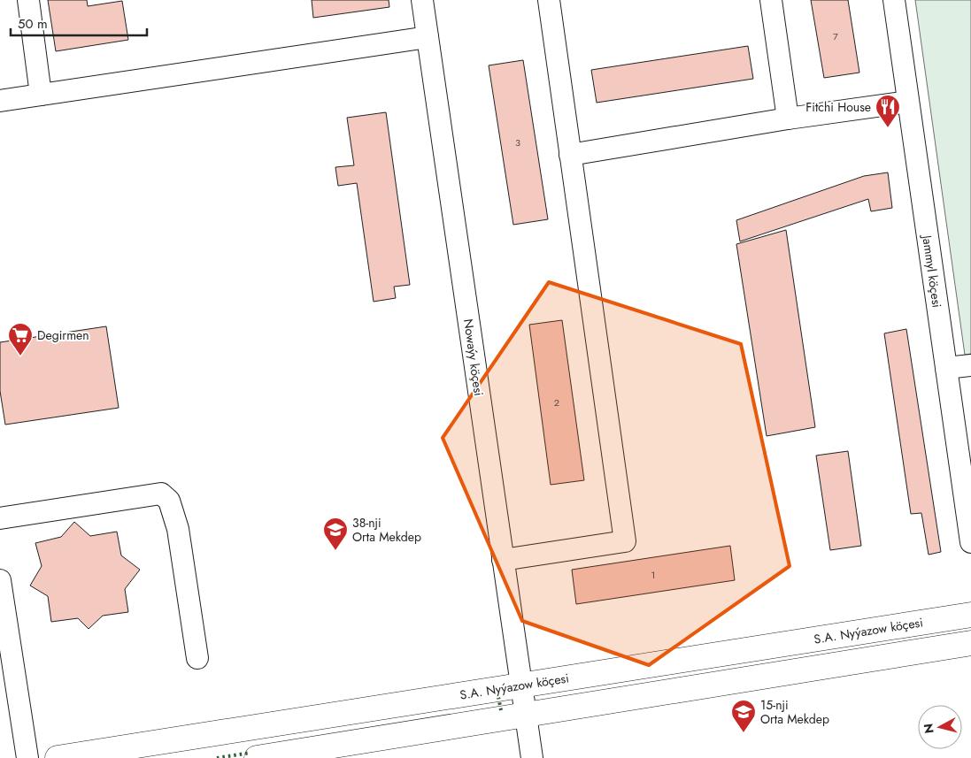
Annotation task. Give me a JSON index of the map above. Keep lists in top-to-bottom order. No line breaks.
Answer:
{"streets":{"main road":["S.A. Nyýazow köçesi"],"street":["Jammyl köçesi","Nowaýy köçesi"]},"crossings":[["Nowaýy köçesi","S.A. Nyýazow köçesi"]],"places":{"restaurant":["Fitchi House"],"supermarket":["Degirmen"],"school or university":["38-nji Orta Mekdep","15-nji Orta Mekdep"]},"house_numbers":["7","3","2","1"],"scale_bar":"50 m","north":"left"}
